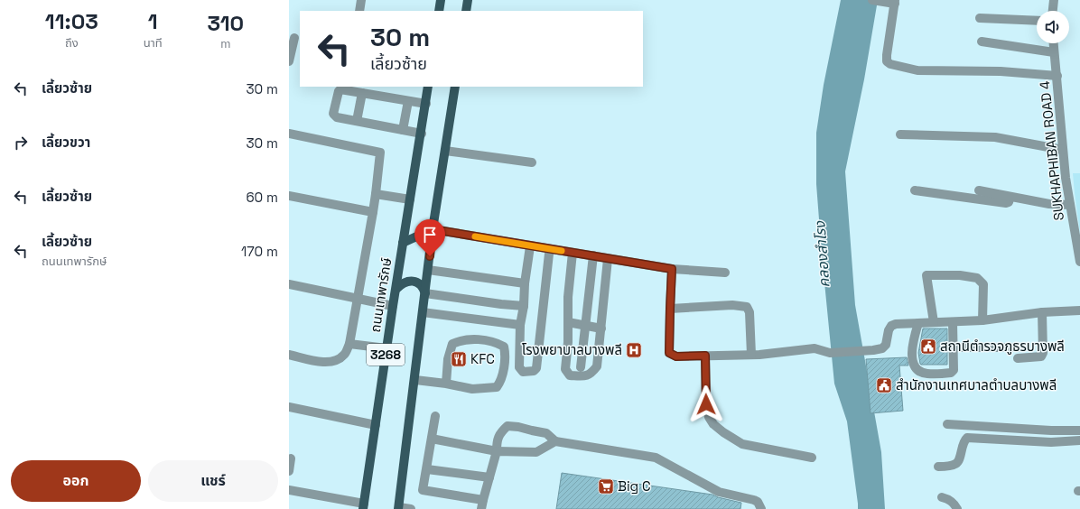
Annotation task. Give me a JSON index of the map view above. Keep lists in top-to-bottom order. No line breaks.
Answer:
{"streets":{"main road":["ถนนเทพารักษ์","3268"],"street":["SUKHAPHIBAN ROAD 4"]},"water":["คลองสำโรง"],"places":{"public building":["สถานีตำรวจภูธรบางพลี","สำนักงานเทศบาลตำบลบางพลี"],"hospital":["โรงพยาบาลบางพลี"],"restaurant":["KFC"],"supermarket":["Big C"]},"page":{"eta":["11:03","ถึง","1","นาที","310","m"],"turn":["30 m","เลี้ยวซ้าย"],"list":[{"name":"เลี้ยวซ้าย","value":"30 m"},{"name":"เลี้ยวขวา","value":"30 m"},{"name":"เลี้ยวซ้าย","value":"60 m"},{"name":"เลี้ยวซ้าย","note":"ถนนเทพารักษ์","value":"170 m"}],"buttons":["ออก","แชร์"]}}
